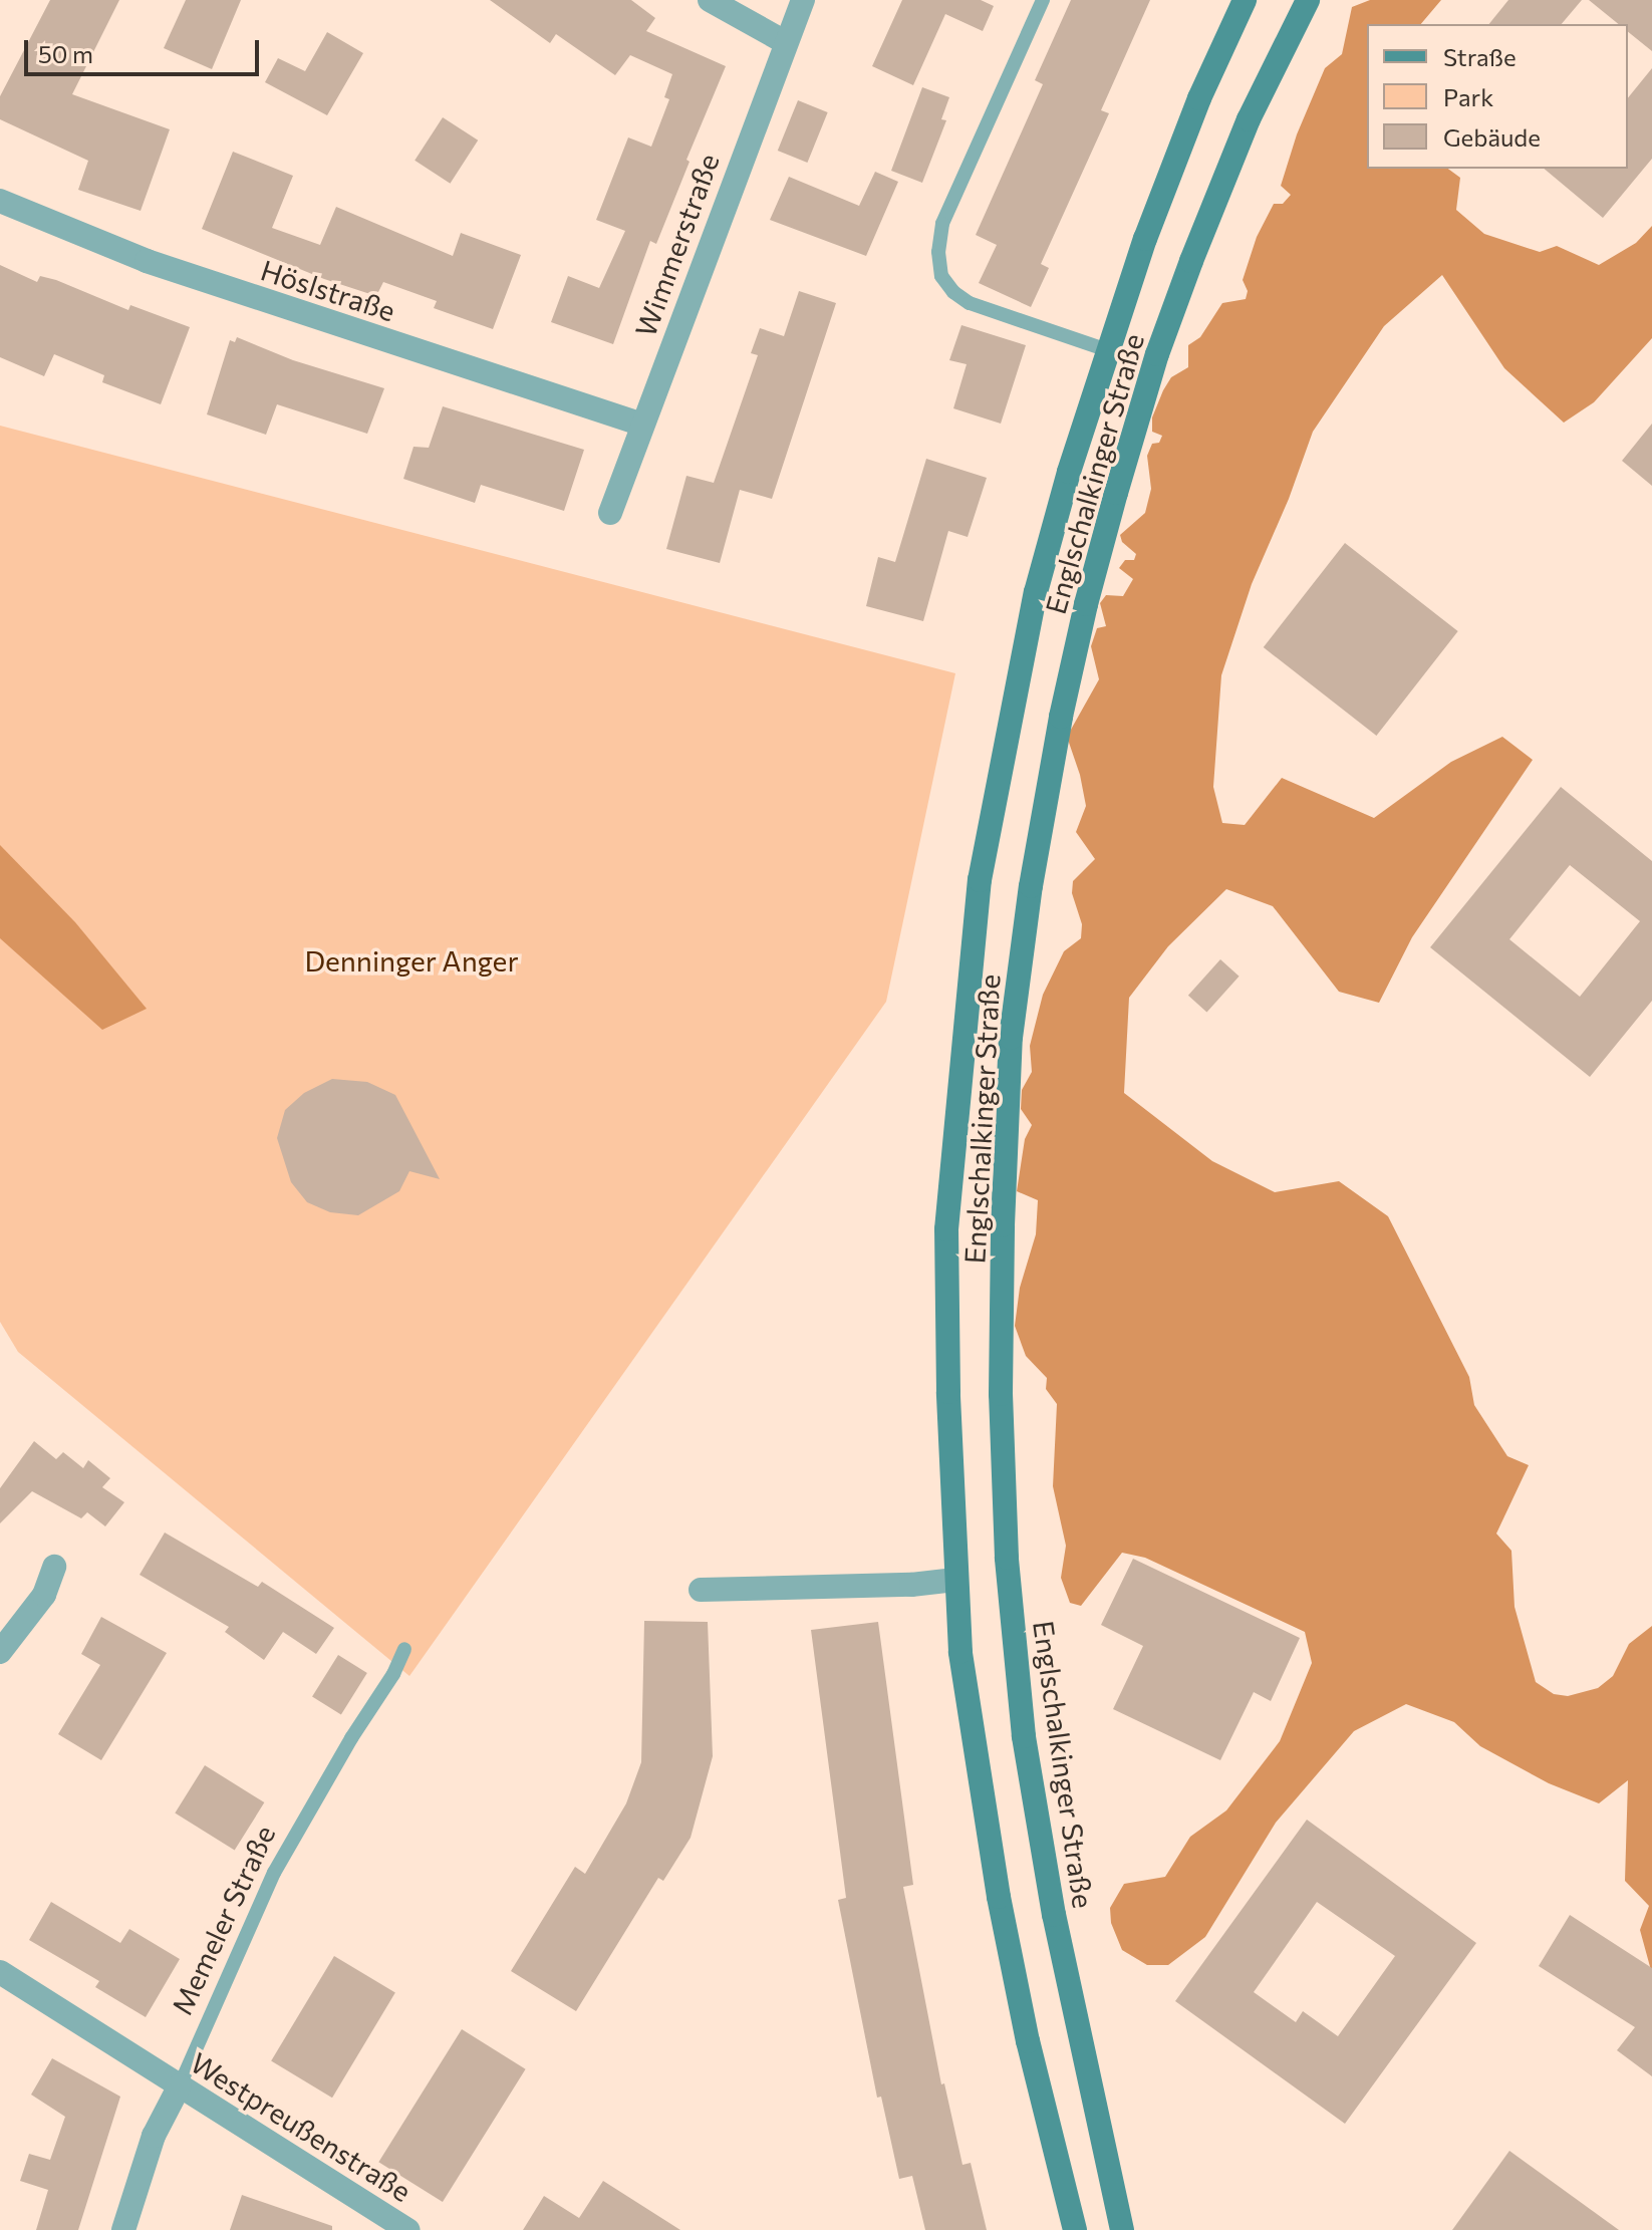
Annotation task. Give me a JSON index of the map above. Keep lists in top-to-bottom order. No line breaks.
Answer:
{"streets":{"main road":["Englschalkinger Straße"],"street":["Wimmerstraße","Höslstraße","Memeler Straße","Westpreußenstraße"]},"crossings":[["Wimmerstraße","Höslstraße"],["Memeler Straße","Westpreußenstraße"]],"parks":["Denninger Anger"],"legend":["Straße","Park","Gebäude"],"scale_bar":"50 m"}
